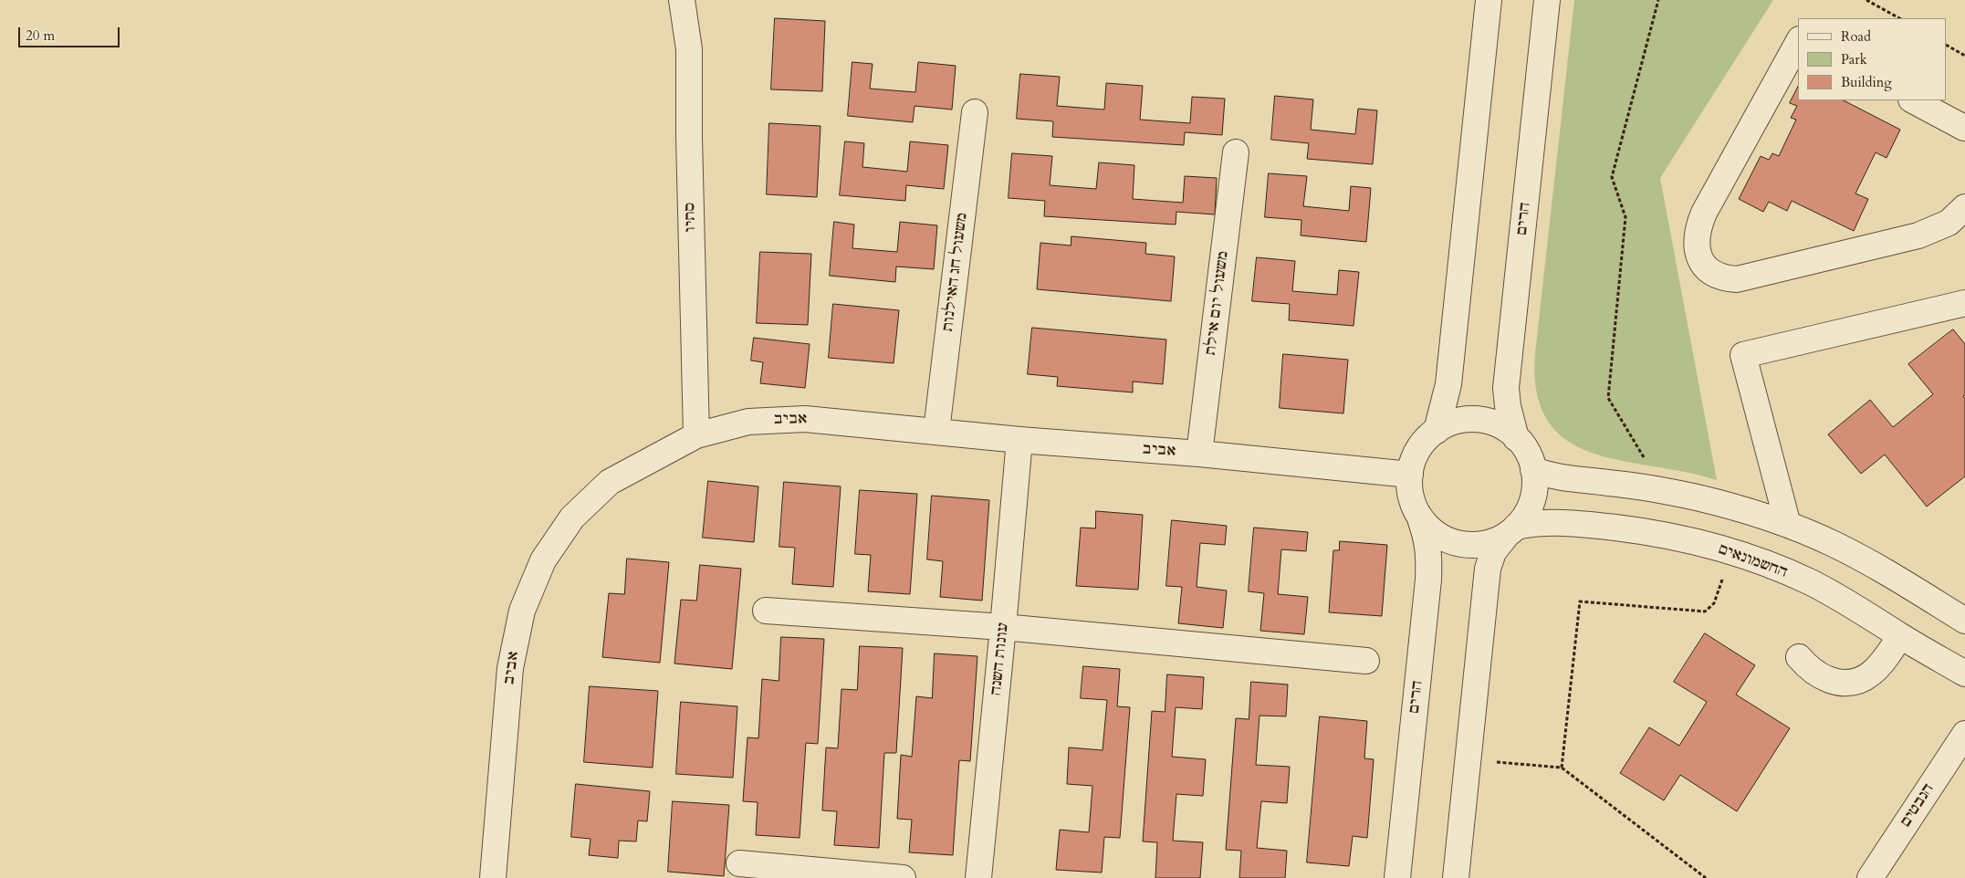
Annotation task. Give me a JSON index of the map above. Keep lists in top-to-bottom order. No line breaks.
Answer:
{"streets":{"street":["סתיו","הרים","משעול חג האילנות","משעול יום אילת","אביב","החשמונאים","עונות השנה","הנבטים"]},"crossings":[["סתיו","אביב"],["הרים","אביב"],["הרים","החשמונאים"],["משעול חג האילנות","אביב"],["משעול יום אילת","אביב"],["אביב","החשמונאים"],["אביב","עונות השנה"]],"legend":["Road","Park","Building"],"scale_bar":"20 m"}
